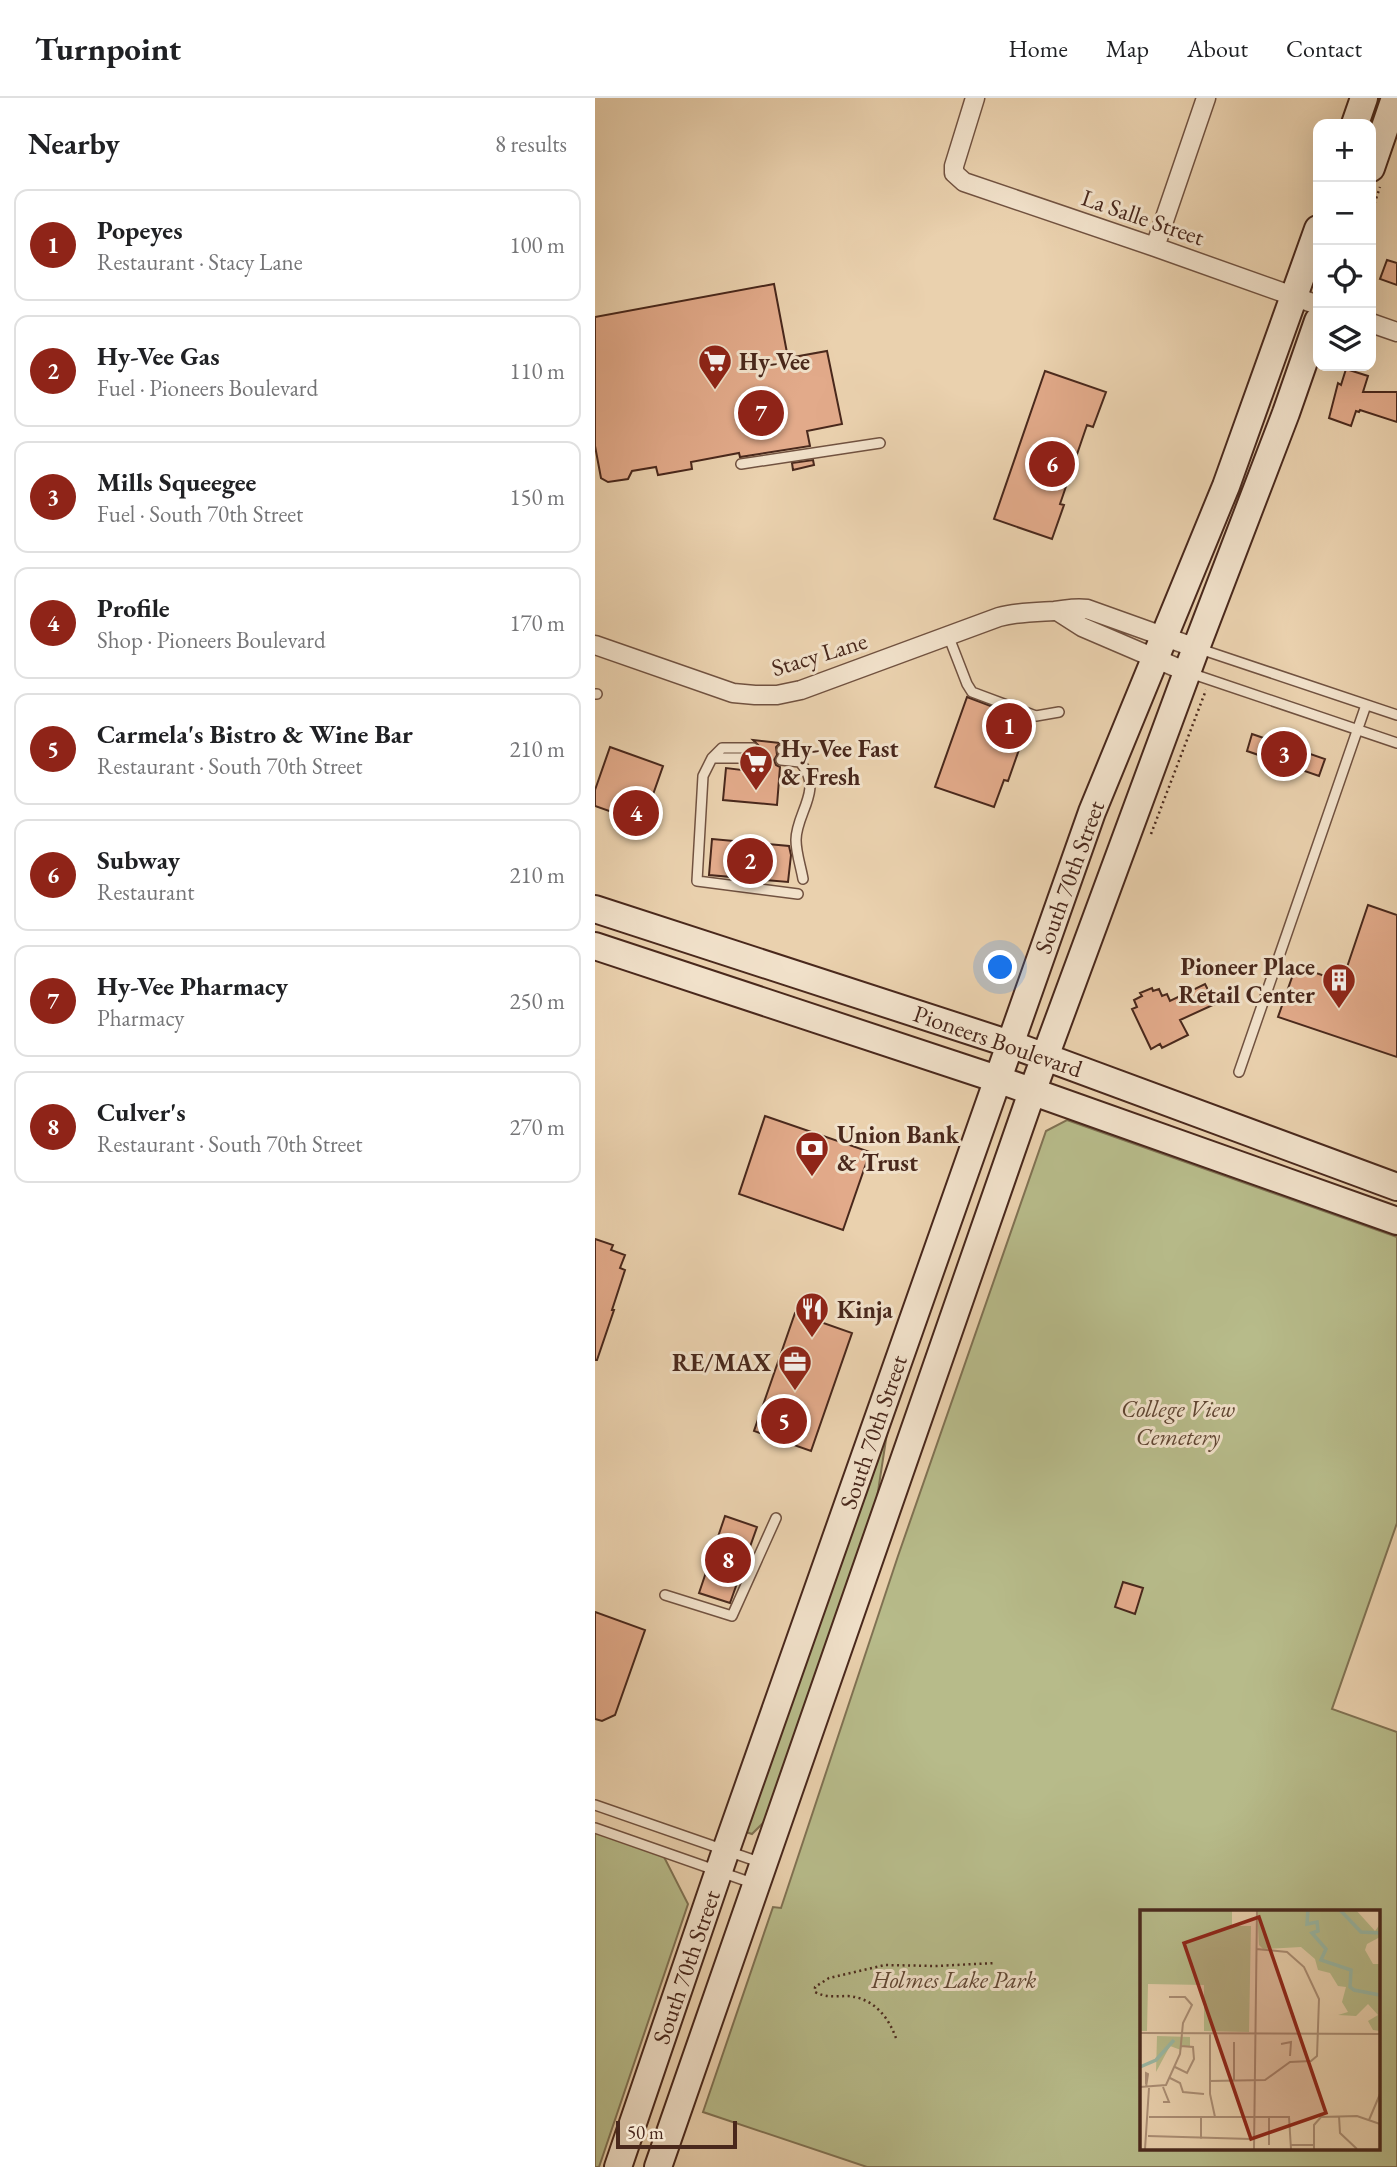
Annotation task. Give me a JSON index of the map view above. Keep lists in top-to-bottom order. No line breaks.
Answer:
{"streets":{"main road":["South 70th Street","Pioneers Boulevard"],"street":["La Salle Street","Stacy Lane"]},"crossings":[["La Salle Street","South 70th Street"],["Stacy Lane","South 70th Street"],["South 70th Street","Pioneers Boulevard"]],"parks":["College View Cemetery","Holmes Lake Park"],"places":{"supermarket":["Hy-Vee","Hy-Vee Fast & Fresh"],"building":["Pioneer Place Retail Center"],"bank":["Union Bank & Trust"],"restaurant":["Kinja"],"office":["RE/MAX"]},"scale_bar":"50 m","page":{"header":"Turnpoint","nav":["Home","Map","About","Contact"],"heading":["Nearby","8 results"],"map_buttons":["+","−"],"list":[{"mark":"1","name":"Popeyes","note":"Restaurant · Stacy Lane","value":"100 m"},{"mark":"2","name":"Hy-Vee Gas","note":"Fuel · Pioneers Boulevard","value":"110 m"},{"mark":"3","name":"Mills Squeegee","note":"Fuel · South 70th Street","value":"150 m"},{"mark":"4","name":"Profile","note":"Shop · Pioneers Boulevard","value":"170 m"},{"mark":"5","name":"Carmela's Bistro & Wine Bar","note":"Restaurant · South 70th Street","value":"210 m"},{"mark":"6","name":"Subway","note":"Restaurant","value":"210 m"},{"mark":"7","name":"Hy-Vee Pharmacy","note":"Pharmacy","value":"250 m"},{"mark":"8","name":"Culver's","note":"Restaurant · South 70th Street","value":"270 m"}],"pins":["7","6","1","3","4","2","5","8"],"scale":"50 m"}}
